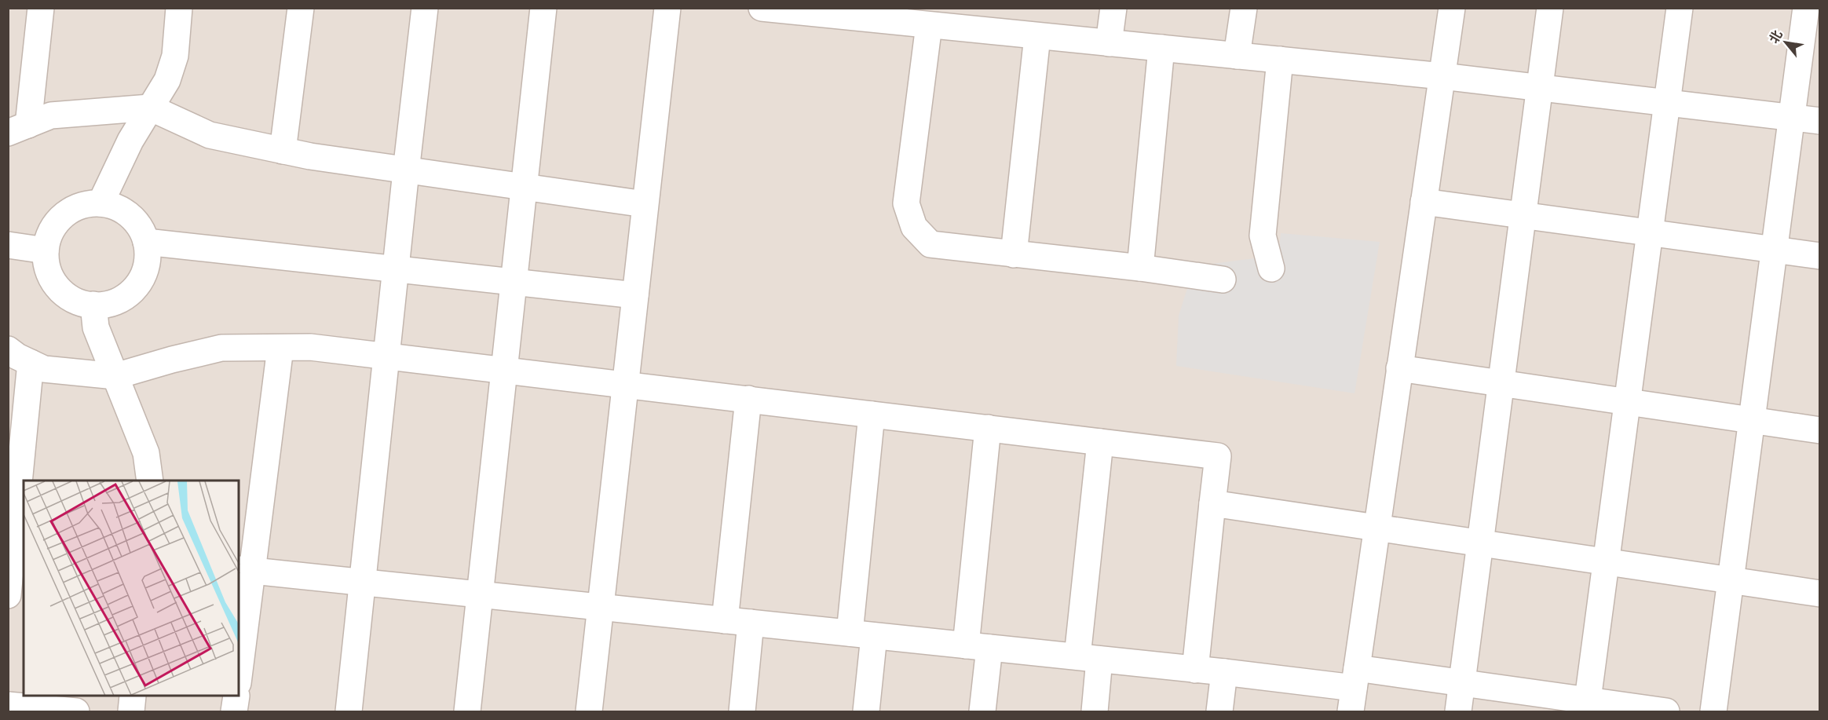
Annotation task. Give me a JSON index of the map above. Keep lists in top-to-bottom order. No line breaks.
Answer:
{"north":"top left"}
